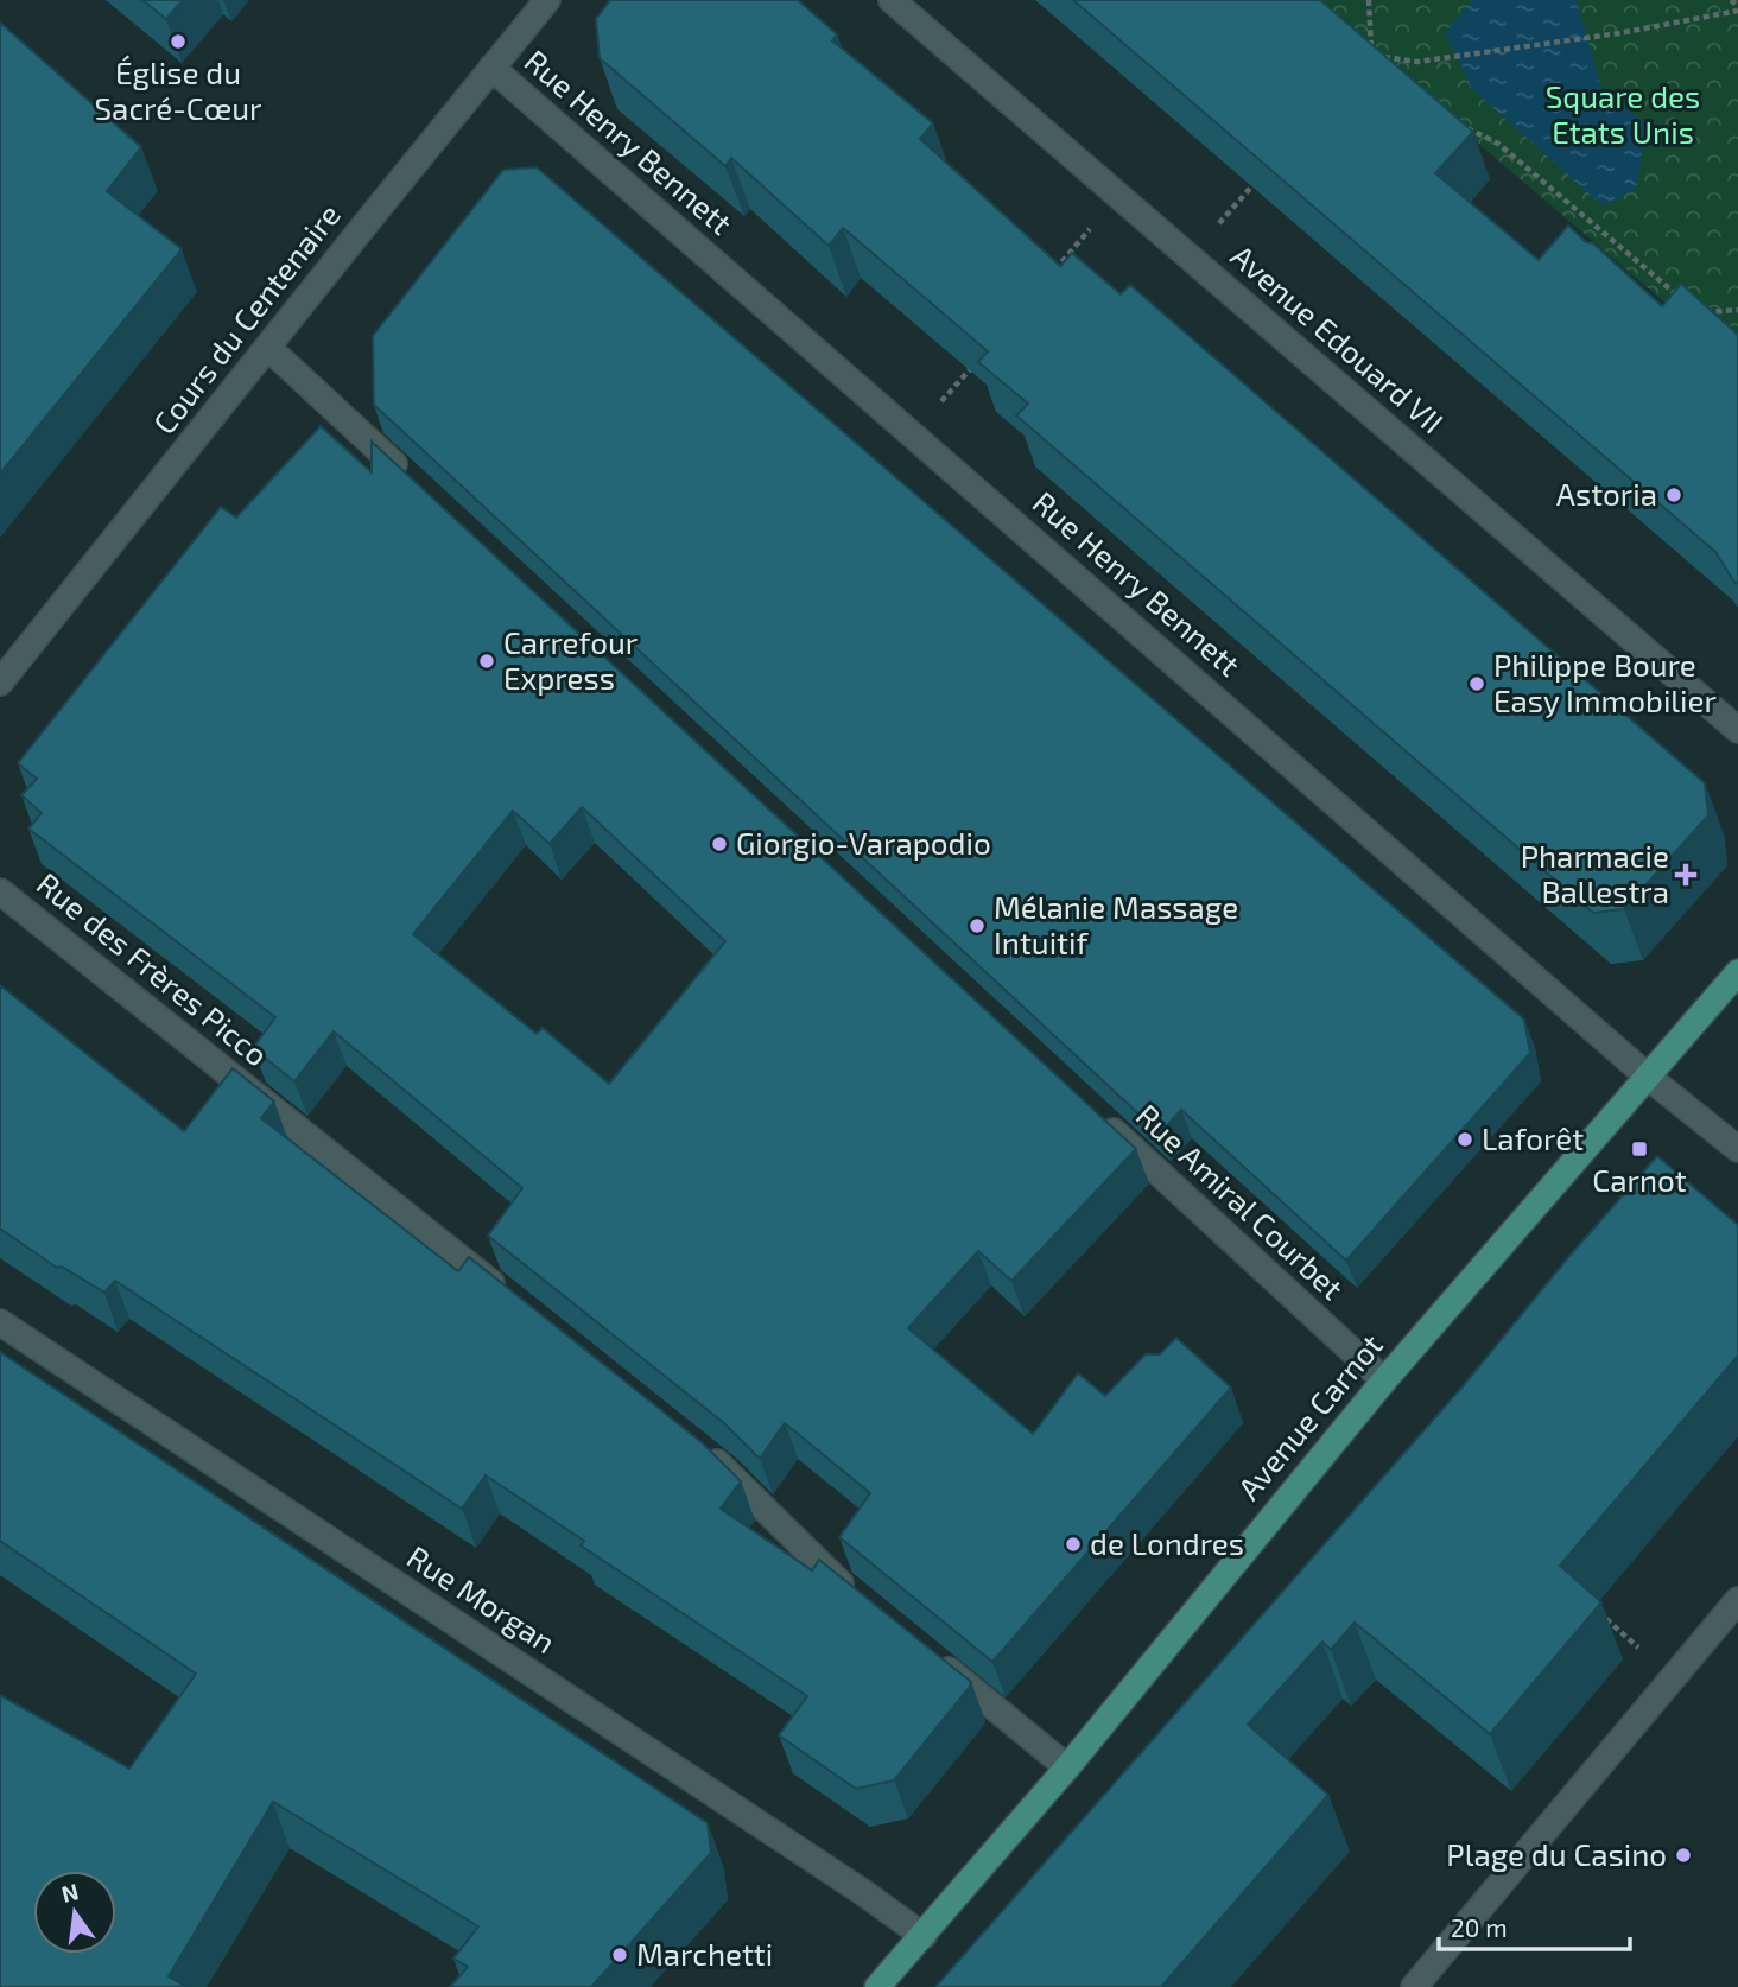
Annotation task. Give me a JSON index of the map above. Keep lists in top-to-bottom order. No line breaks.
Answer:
{"streets":{"main road":["Avenue Carnot"],"street":["Rue Henry Bennett","Cours du Centenaire","Avenue Edouard VII","Rue des Frères Picco","Rue Amiral Courbet","Rue Morgan"]},"crossings":[["Rue Henry Bennett","Cours du Centenaire"],["Rue Henry Bennett","Avenue Carnot"],["Rue Amiral Courbet","Avenue Carnot"],["Avenue Carnot","Rue Morgan"]],"parks":["Square des Etats Unis"],"places":{"other":["Église du Sacré-Cœur","Astoria","Carrefour Express","Philippe Boure Easy Immobilier","Giorgio-Varapodio","Mélanie Massage Intuitif","Laforêt","de Londres","Plage du Casino","Marchetti"],"health":["Pharmacie Ballestra"],"transit":["Carnot"]},"scale_bar":"20 m","north":"top"}
